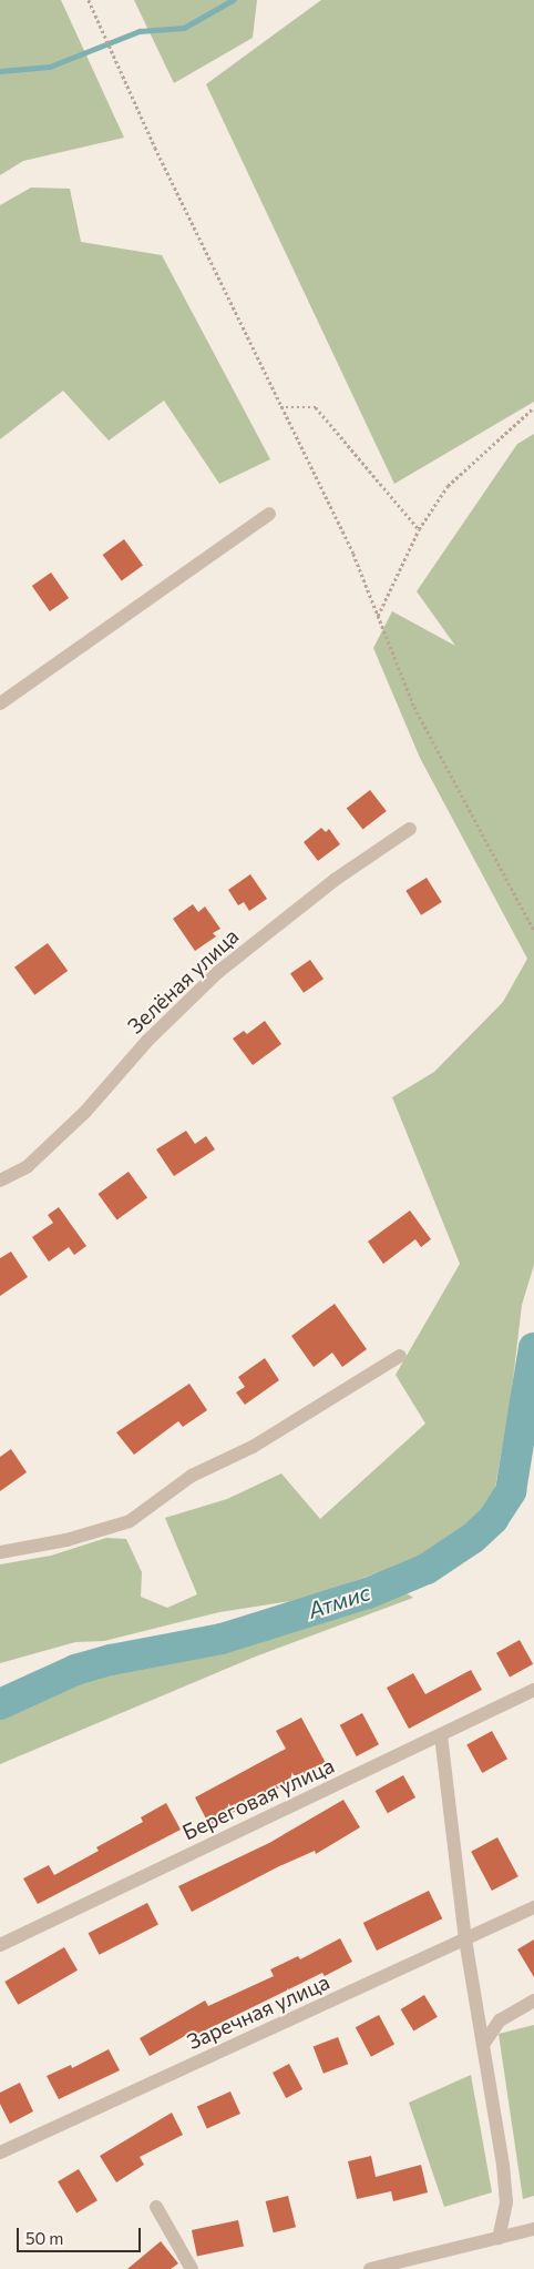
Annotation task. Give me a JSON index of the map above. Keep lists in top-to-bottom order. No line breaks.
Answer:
{"streets":{"street":["Зелёная улица","Береговая улица","Заречная улица"]},"water":["Атмис"],"scale_bar":"50 m"}
